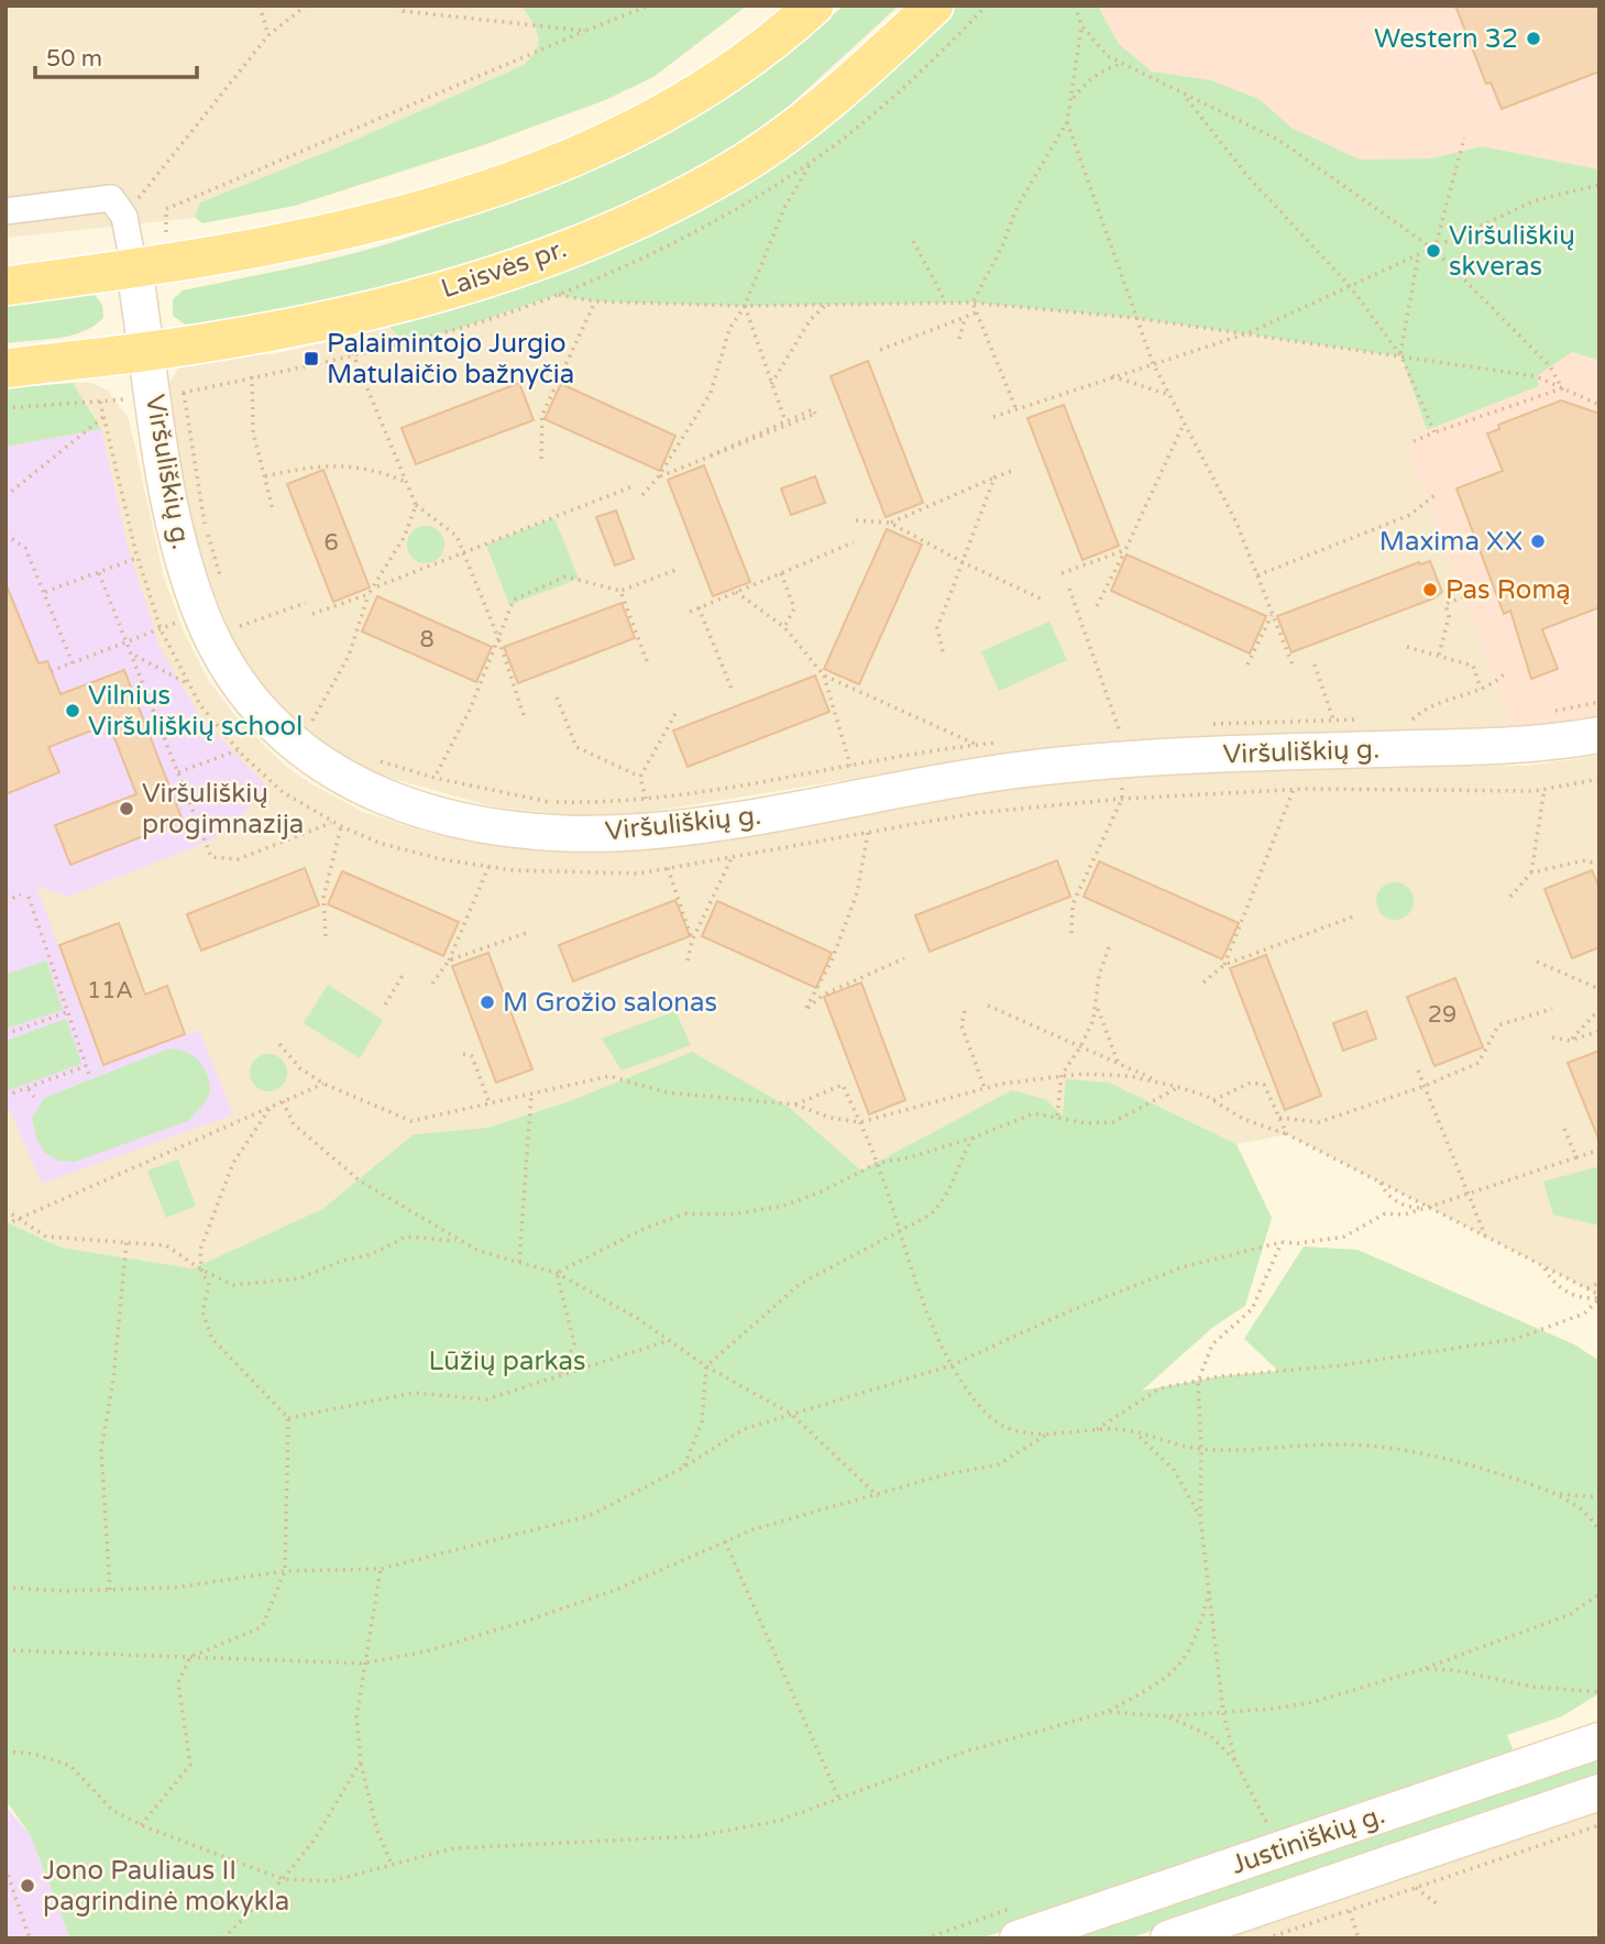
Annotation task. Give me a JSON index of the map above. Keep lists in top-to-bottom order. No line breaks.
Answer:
{"streets":{"main road":["Laisvės pr.","Viršuliškių g.","Justiniškių g."]},"crossings":[["Laisvės pr.","Viršuliškių g."]],"parks":["Lūžių parkas"],"places":{"other":["Western 32","Viršuliškių skveras","Maxima XX","Pas Romą","Vilnius Viršuliškių school","Viršuliškių progimnazija","M Grožio salonas","Jono Pauliaus II pagrindinė mokykla"],"transit":["Palaimintojo Jurgio Matulaičio bažnyčia"]},"house_numbers":["6","8","11A","29"],"scale_bar":"50 m"}
